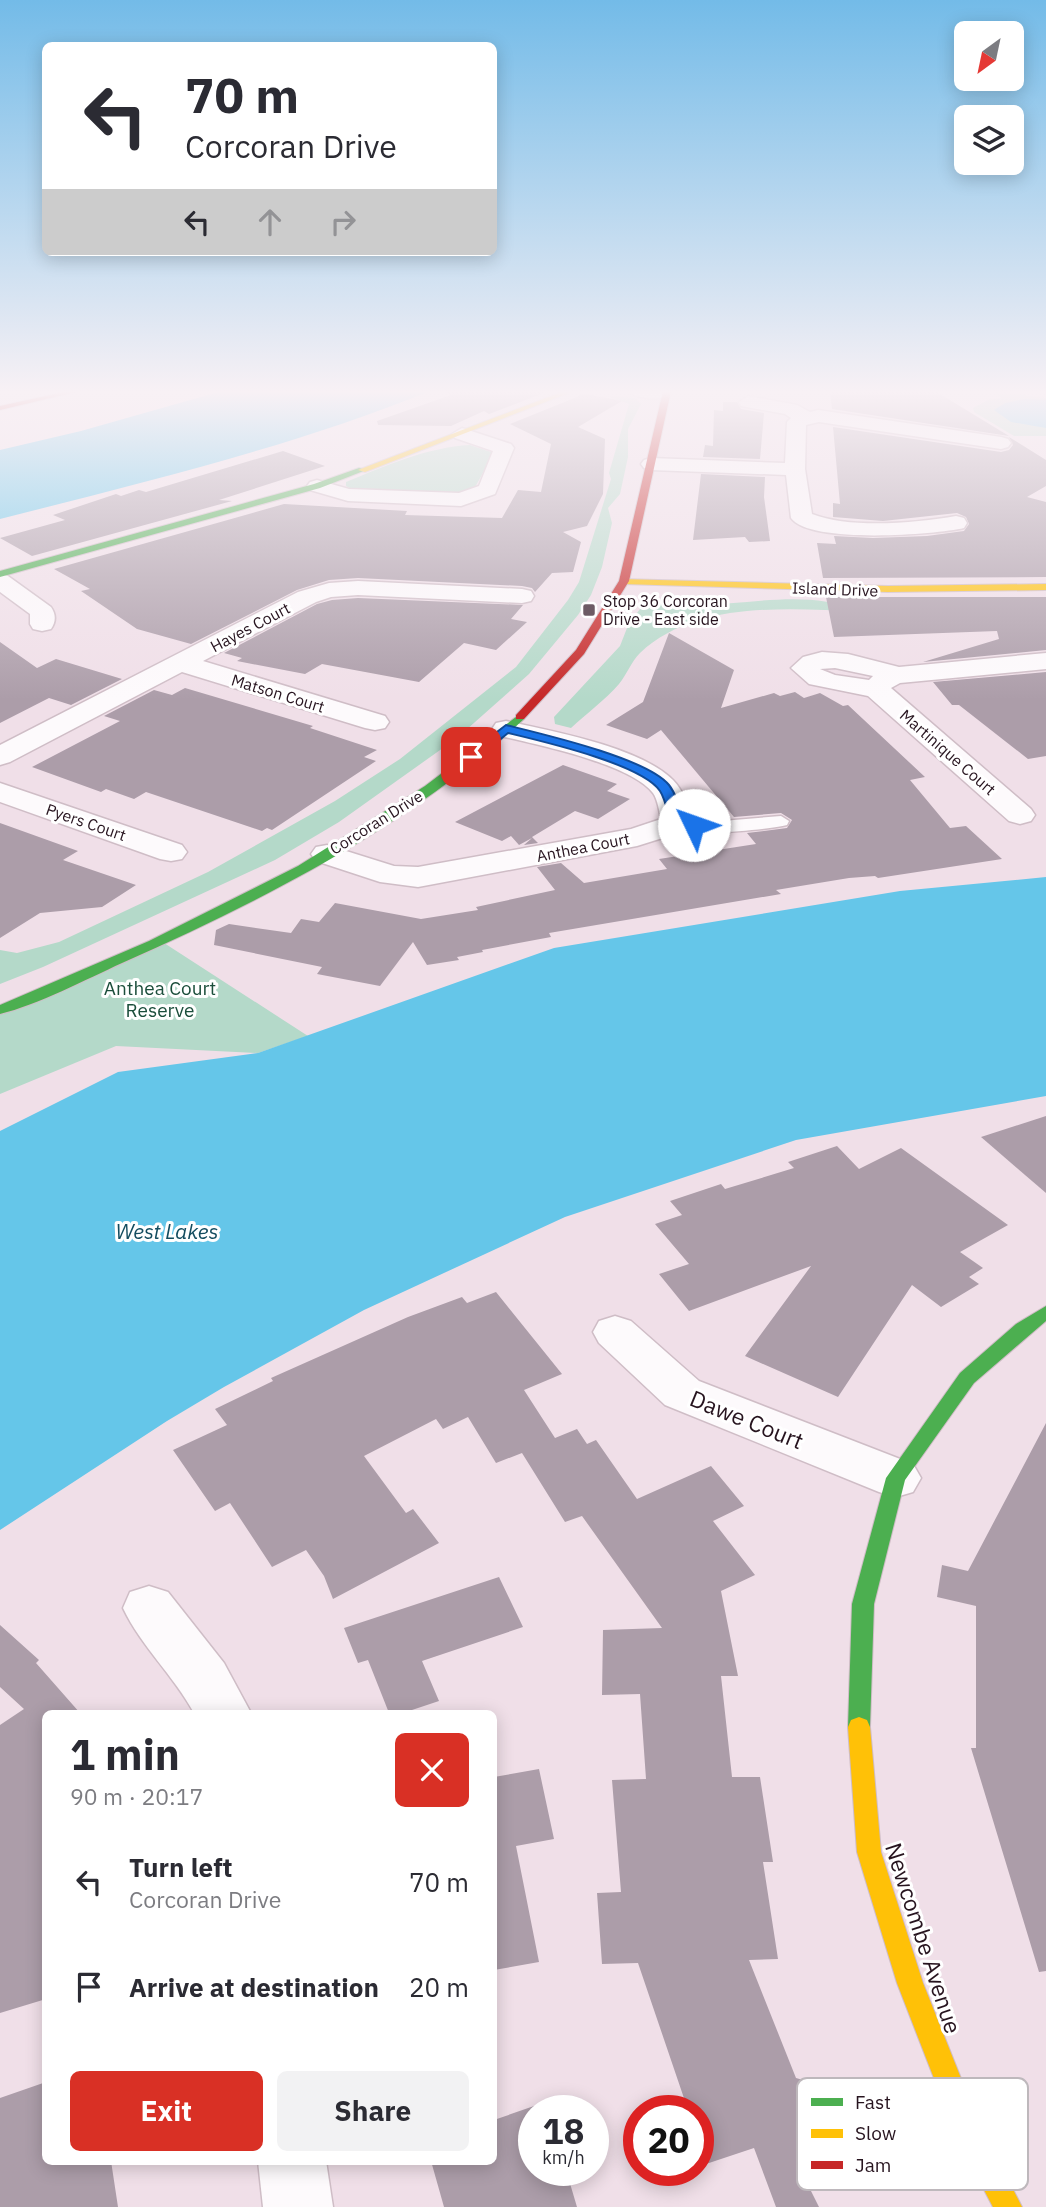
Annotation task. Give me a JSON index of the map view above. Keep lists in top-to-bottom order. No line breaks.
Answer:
{"streets":{"street":["Island Drive","Hayes Court","Matson Court","Martinique Court","Pyers Court","Corcoran Drive","Anthea Court","Dawe Court","Newcombe Avenue"]},"crossings":[["Island Drive","Corcoran Drive"],["Hayes Court","Matson Court"],["Corcoran Drive","Anthea Court"],["Dawe Court","Newcombe Avenue"]],"water":["West Lakes"],"parks":["Anthea Court Reserve"],"places":{"transit":["Stop 36 Corcoran Drive - East side"]},"legend":["Fast","Slow","Jam"],"north":"bottom left","page":{"turn":["70 m","Corcoran Drive"],"heading":["1 min","90 m · 20:17"],"list":[{"name":"Turn left","note":"Corcoran Drive","value":"70 m"},{"name":"Arrive at destination","value":"20 m"}],"buttons":["Exit","Share"],"speed":"18 km/h","limit":"20"}}
